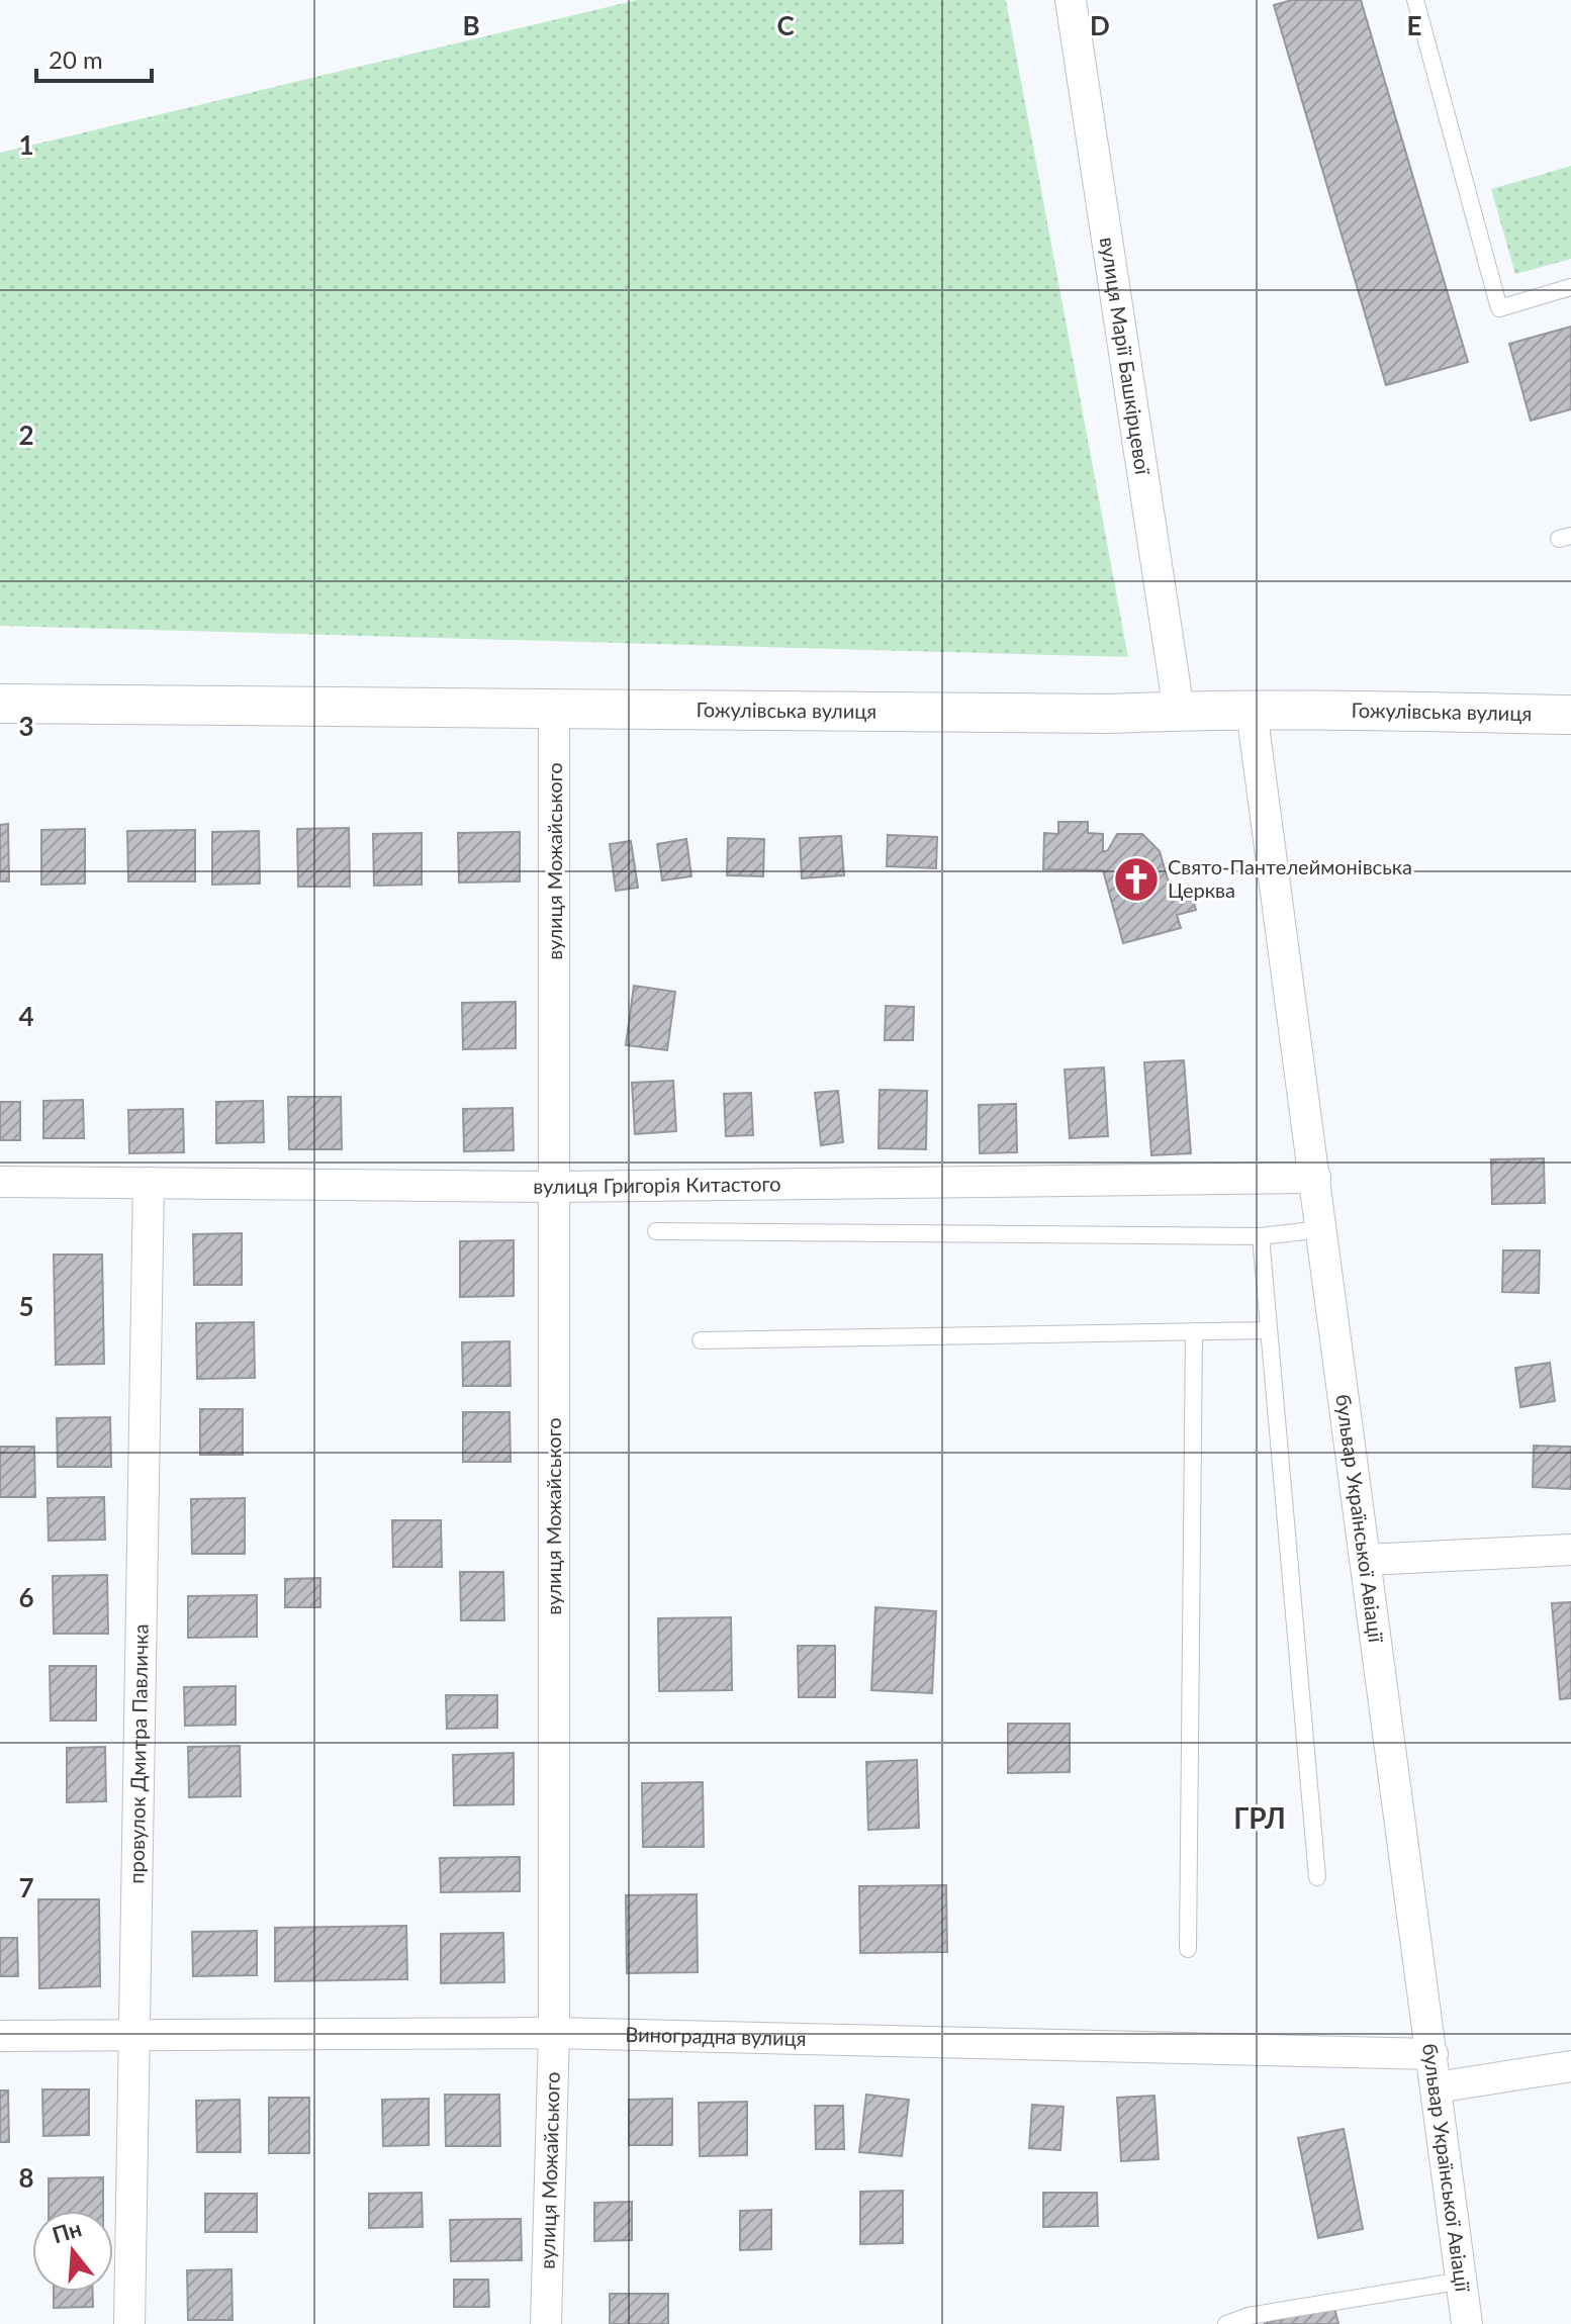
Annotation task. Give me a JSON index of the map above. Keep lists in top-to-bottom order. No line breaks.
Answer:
{"streets":{"street":["вулиця Марії Башкірцевої","Гожулівська вулиця","вулиця Можайського","вулиця Григорія Китастого","бульвар Української Авіації","провулок Дмитра Павличка","Виноградна вулиця"]},"crossings":[["вулиця Марії Башкірцевої","Гожулівська вулиця"],["Гожулівська вулиця","вулиця Можайського"],["Гожулівська вулиця","бульвар Української Авіації"],["вулиця Можайського","вулиця Григорія Китастого"],["вулиця Можайського","Виноградна вулиця"],["вулиця Григорія Китастого","бульвар Української Авіації"],["вулиця Григорія Китастого","провулок Дмитра Павличка"],["бульвар Української Авіації","Виноградна вулиця"],["провулок Дмитра Павличка","Виноградна вулиця"]],"districts":["ГРЛ"],"places":{"church":["Свято-Пантелеймонівська Церква"]},"scale_bar":"20 m","north":"top","grid":{"columns":["B","C","D","E"],"rows":["1","2","3","4","5","6","7","8"]}}
